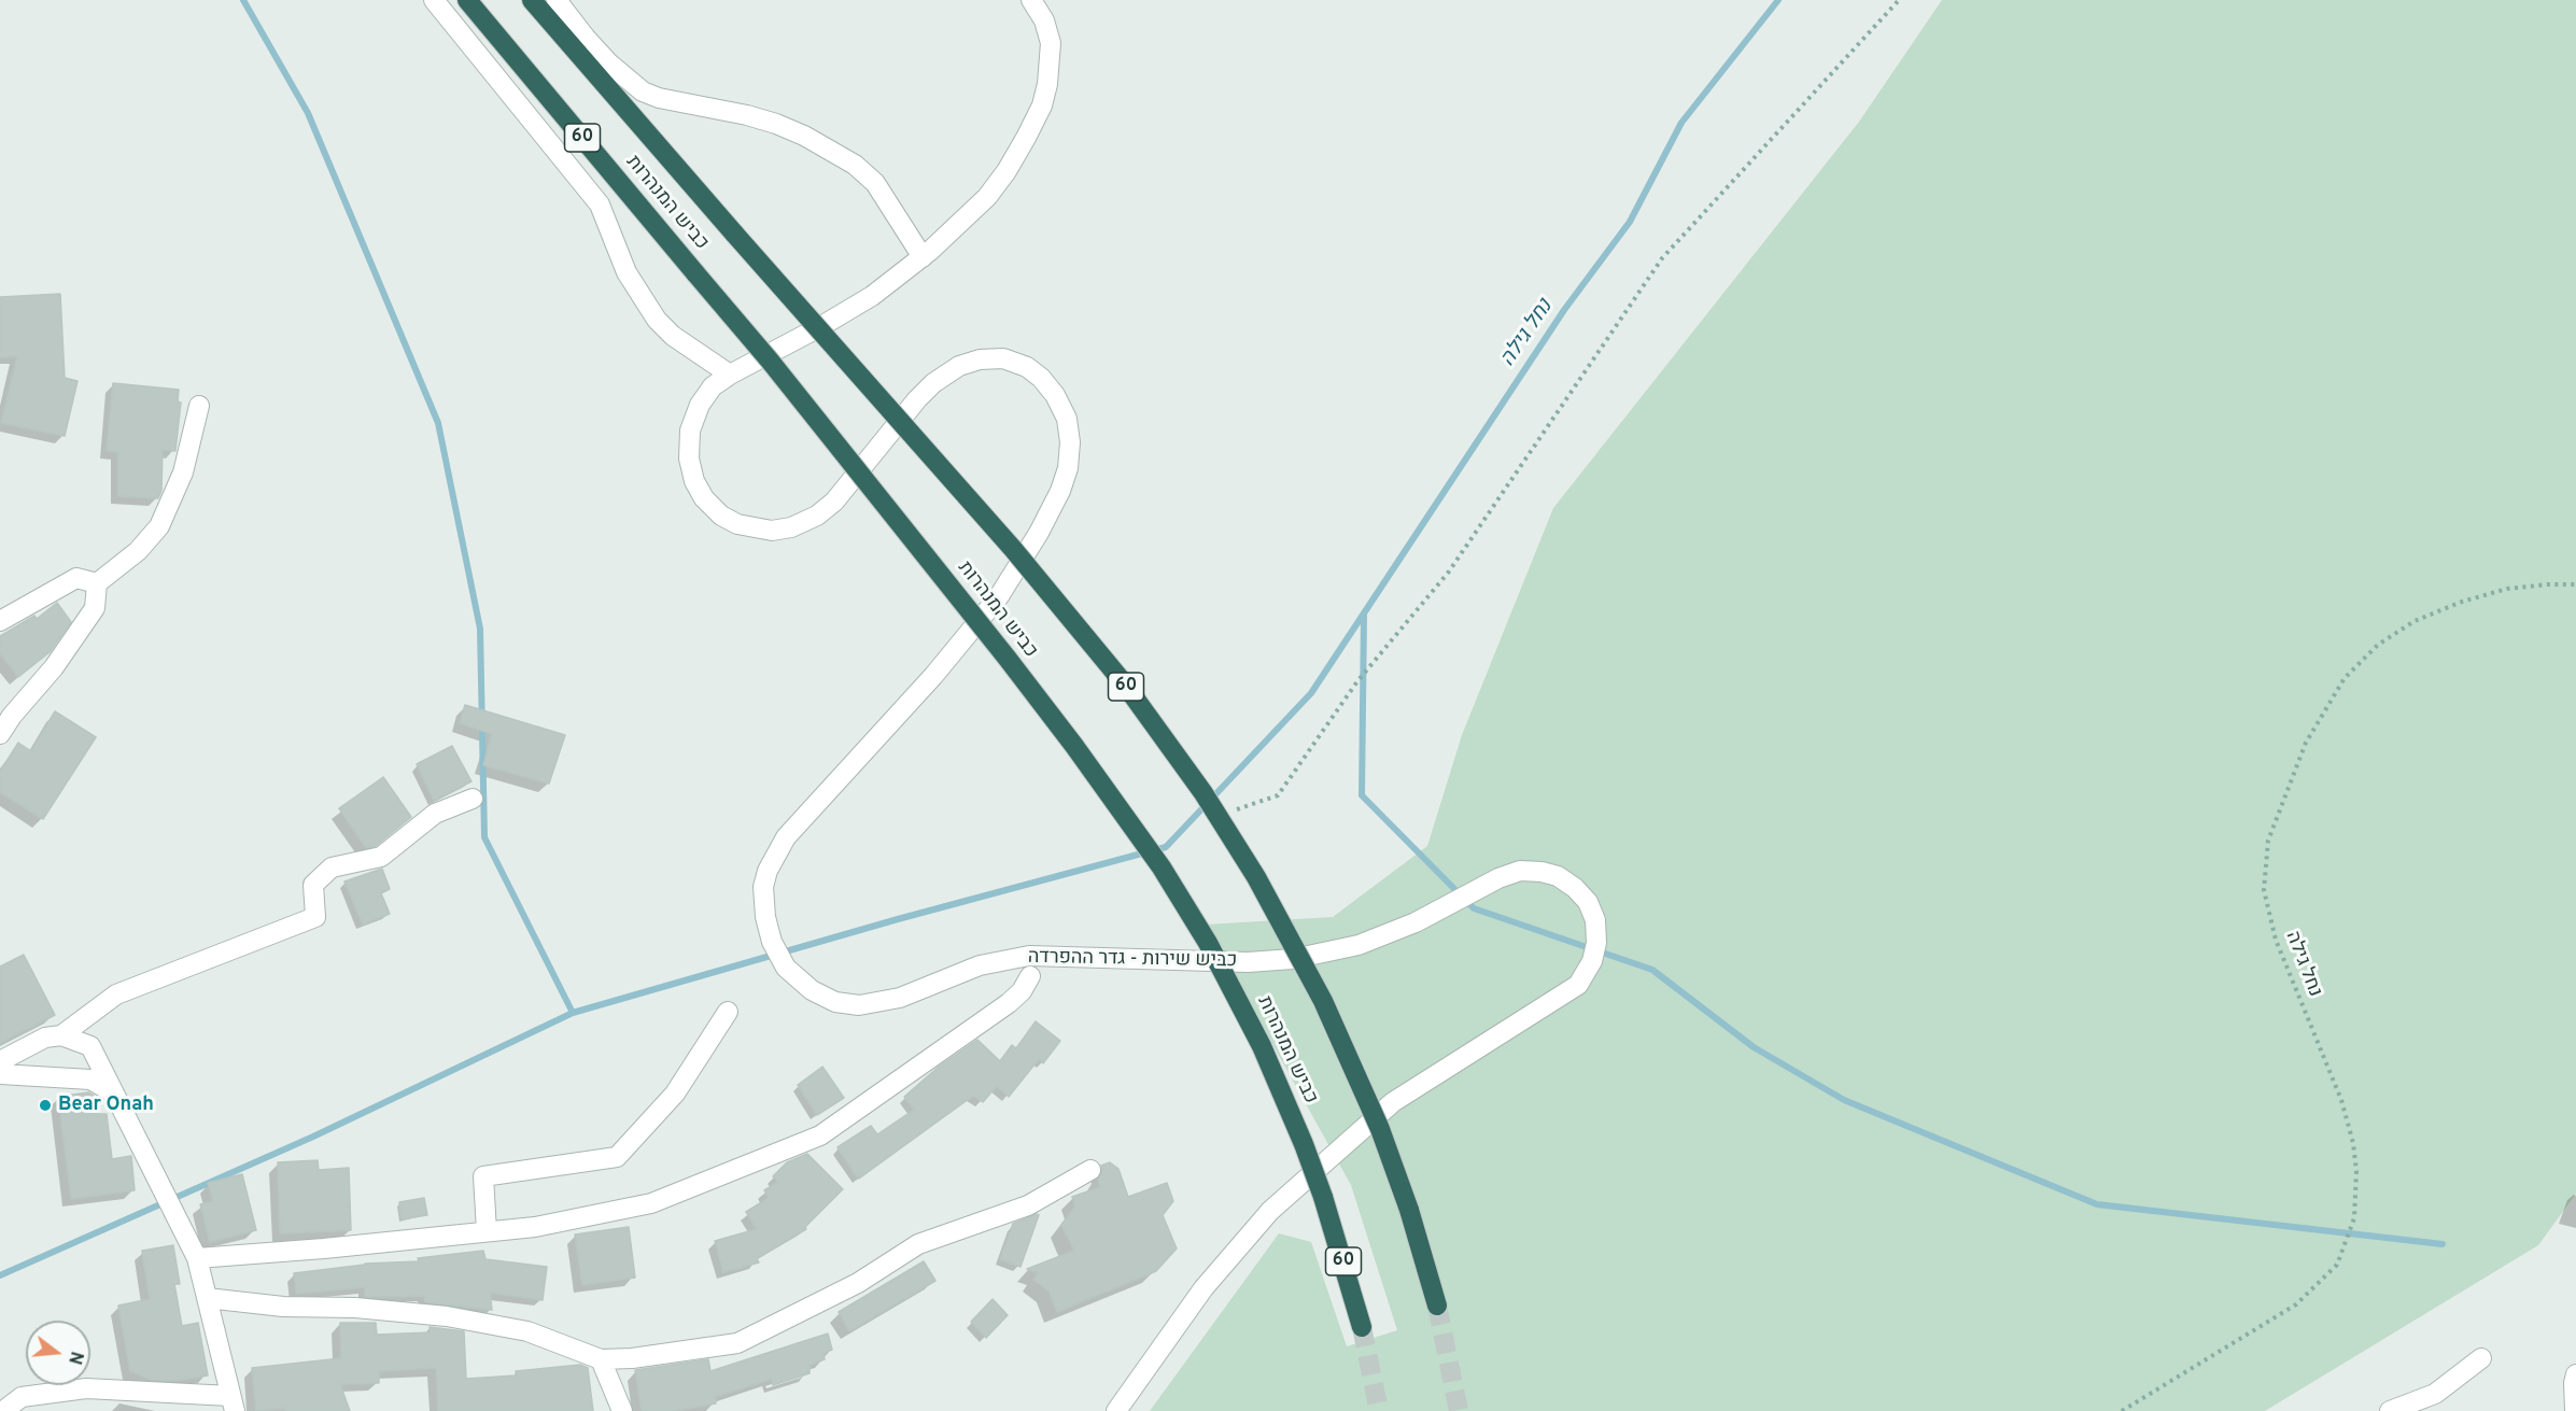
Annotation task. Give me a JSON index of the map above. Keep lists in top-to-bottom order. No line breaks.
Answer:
{"streets":{"highway":["60","כביש המנהרות"],"street":["כביש שירות - גדר ההפרדה"],"path":["נחל גילה"]},"water":["נחל גילה"],"places":["Bear Onah"],"north":"right"}
